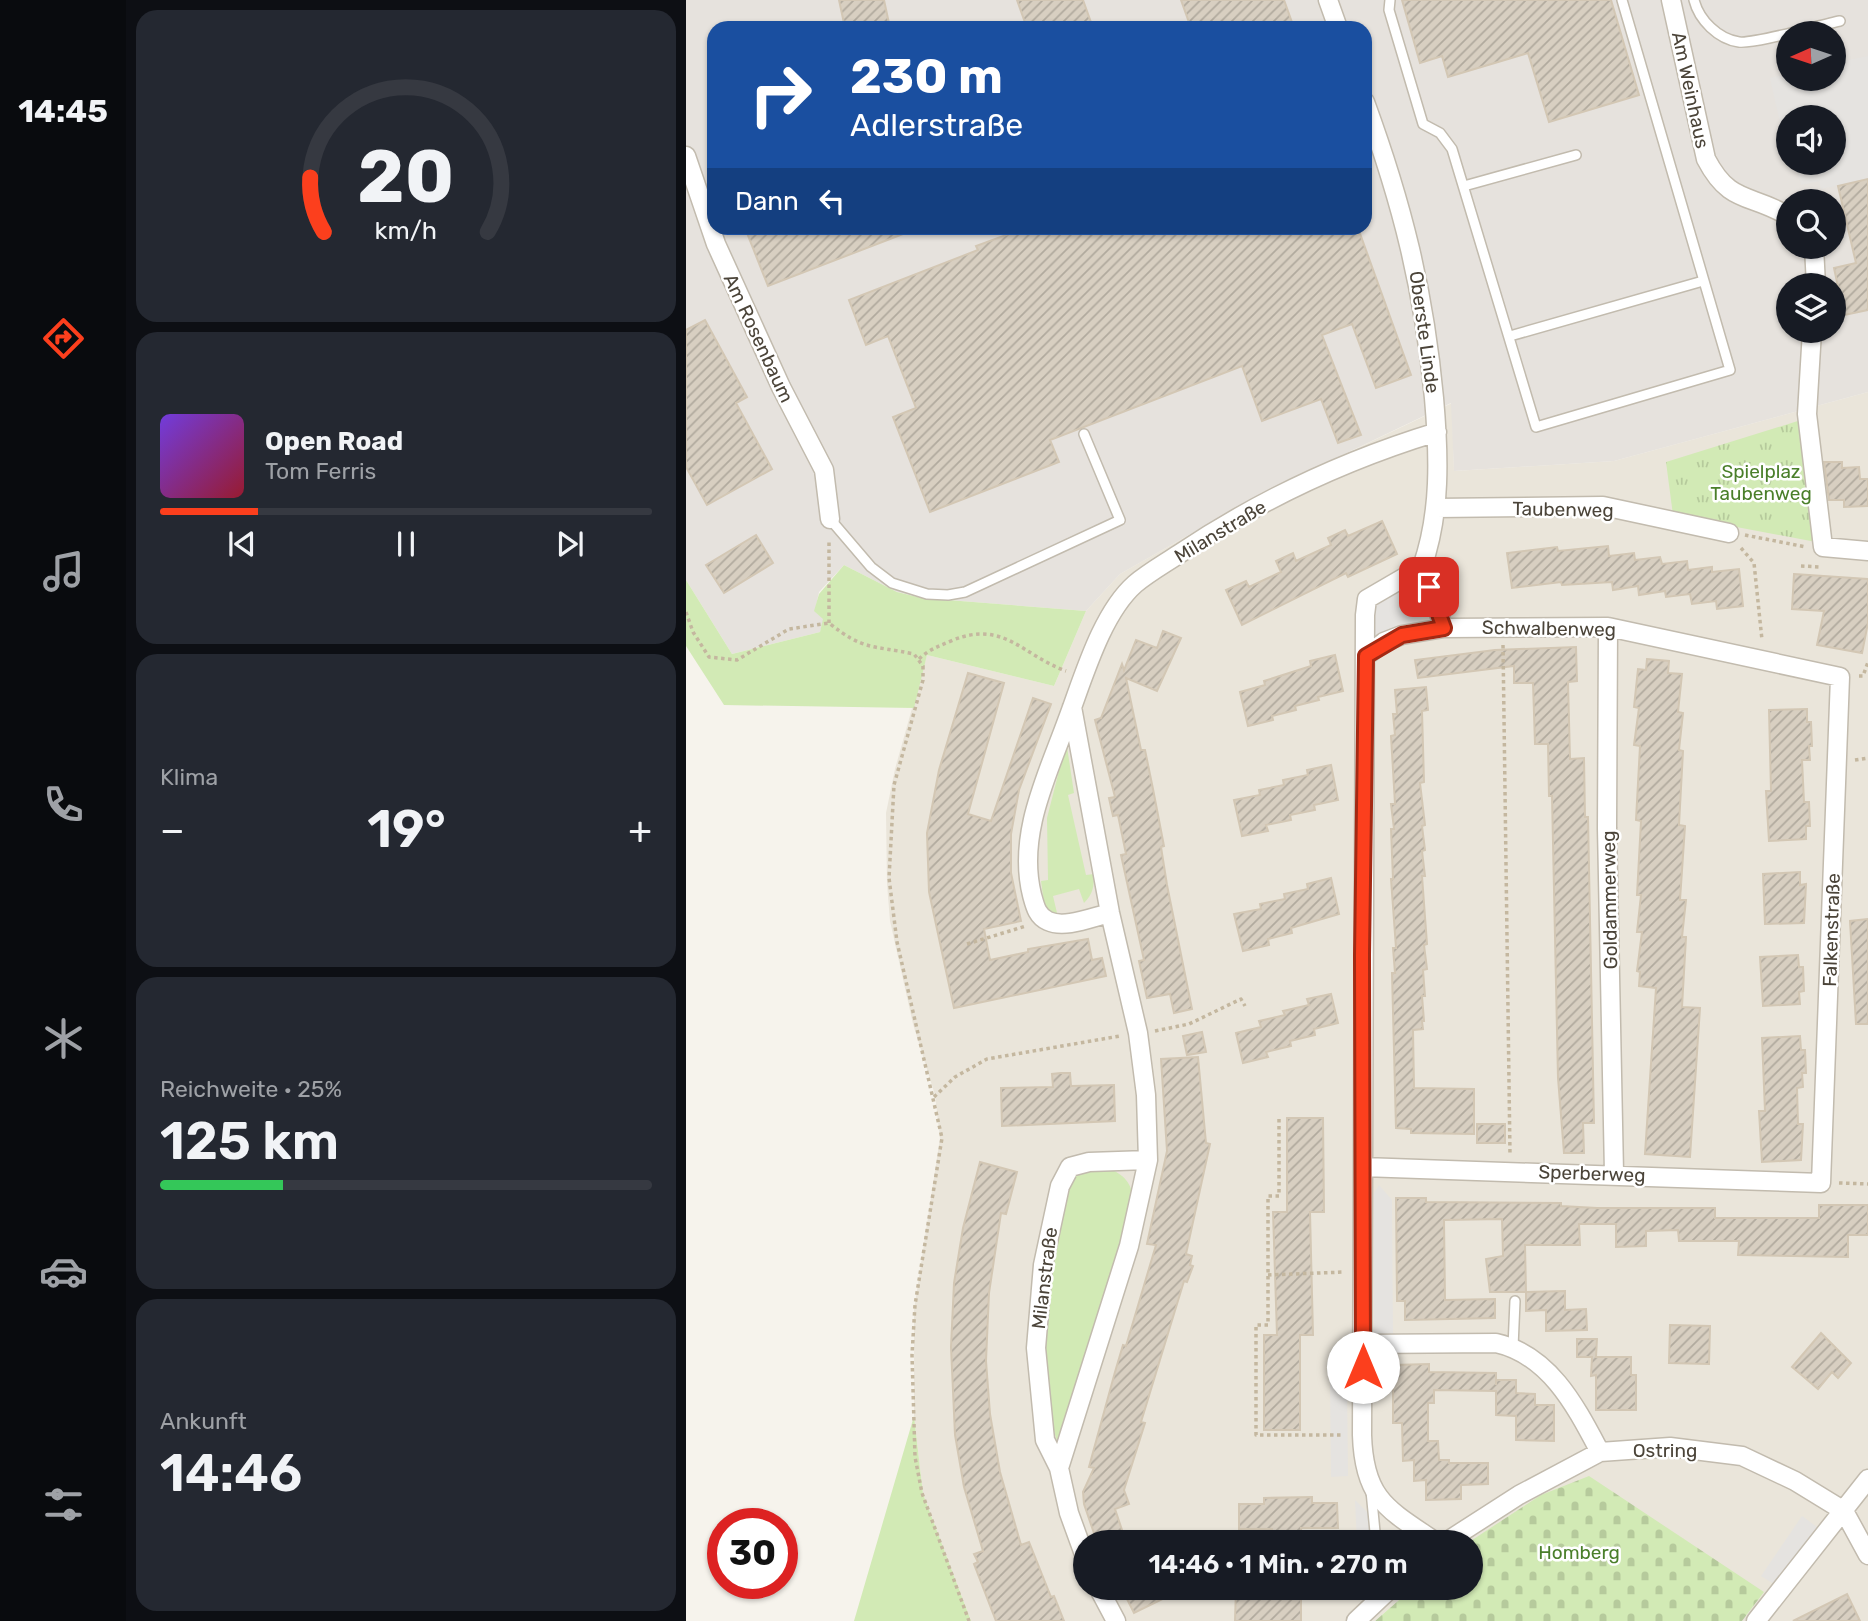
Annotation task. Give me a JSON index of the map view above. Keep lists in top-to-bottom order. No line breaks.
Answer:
{"streets":{"street":["Am Weinhaus","Oberste Linde","Am Rosenbaum","Taubenweg","Milanstraße","Schwalbenweg","Goldammerweg","Falkenstraße","Sperberweg","Ostring"]},"crossings":[["Oberste Linde","Taubenweg"],["Oberste Linde","Milanstraße"],["Schwalbenweg","Goldammerweg"],["Schwalbenweg","Falkenstraße"],["Goldammerweg","Sperberweg"],["Falkenstraße","Sperberweg"]],"parks":["Spielplaz Taubenweg","Homberg"],"north":"left","page":{"tabs":"14:45","turn":["230 m","Adlerstraße"],"then":"Dann","song":["Open Road","Tom Ferris"],"tile":["Klima",["Reichweite · 25%","125 km"],["Ankunft","14:46"]],"heat":["−","19°","+"],"limit":"30","trip":"14:46 · 1 Min. · 270 m","gauge":["20","km/h"]}}
